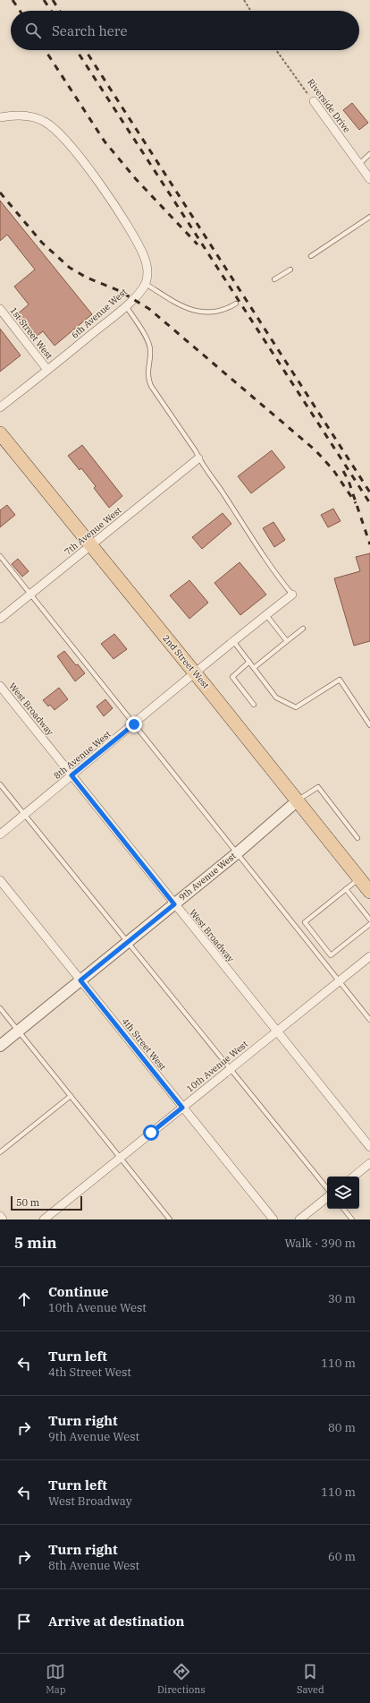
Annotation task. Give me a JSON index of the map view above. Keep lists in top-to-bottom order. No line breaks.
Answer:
{"streets":{"main road":["2nd Street West"],"street":["Riverside Drive","6th Avenue West","1st Street West","7th Avenue West","West Broadway","8th Avenue West","9th Avenue West","4th Street West","10th Avenue West"]},"crossings":[["6th Avenue West","1st Street West"],["7th Avenue West","2nd Street West"],["2nd Street West","8th Avenue West"],["2nd Street West","9th Avenue West"],["West Broadway","8th Avenue West"],["West Broadway","9th Avenue West"],["West Broadway","10th Avenue West"],["9th Avenue West","4th Street West"],["4th Street West","10th Avenue West"]],"scale_bar":"50 m","page":{"search":"Search here","scale":"50 m","heading":["5 min","Walk · 390 m"],"list":[["Continue","10th Avenue West","30 m"],["Turn left","4th Street West","110 m"],["Turn right","9th Avenue West","80 m"],["Turn left","West Broadway","110 m"],["Turn right","8th Avenue West","60 m"],"Arrive at destination"],"nav":["Map","Directions","Saved"]}}
